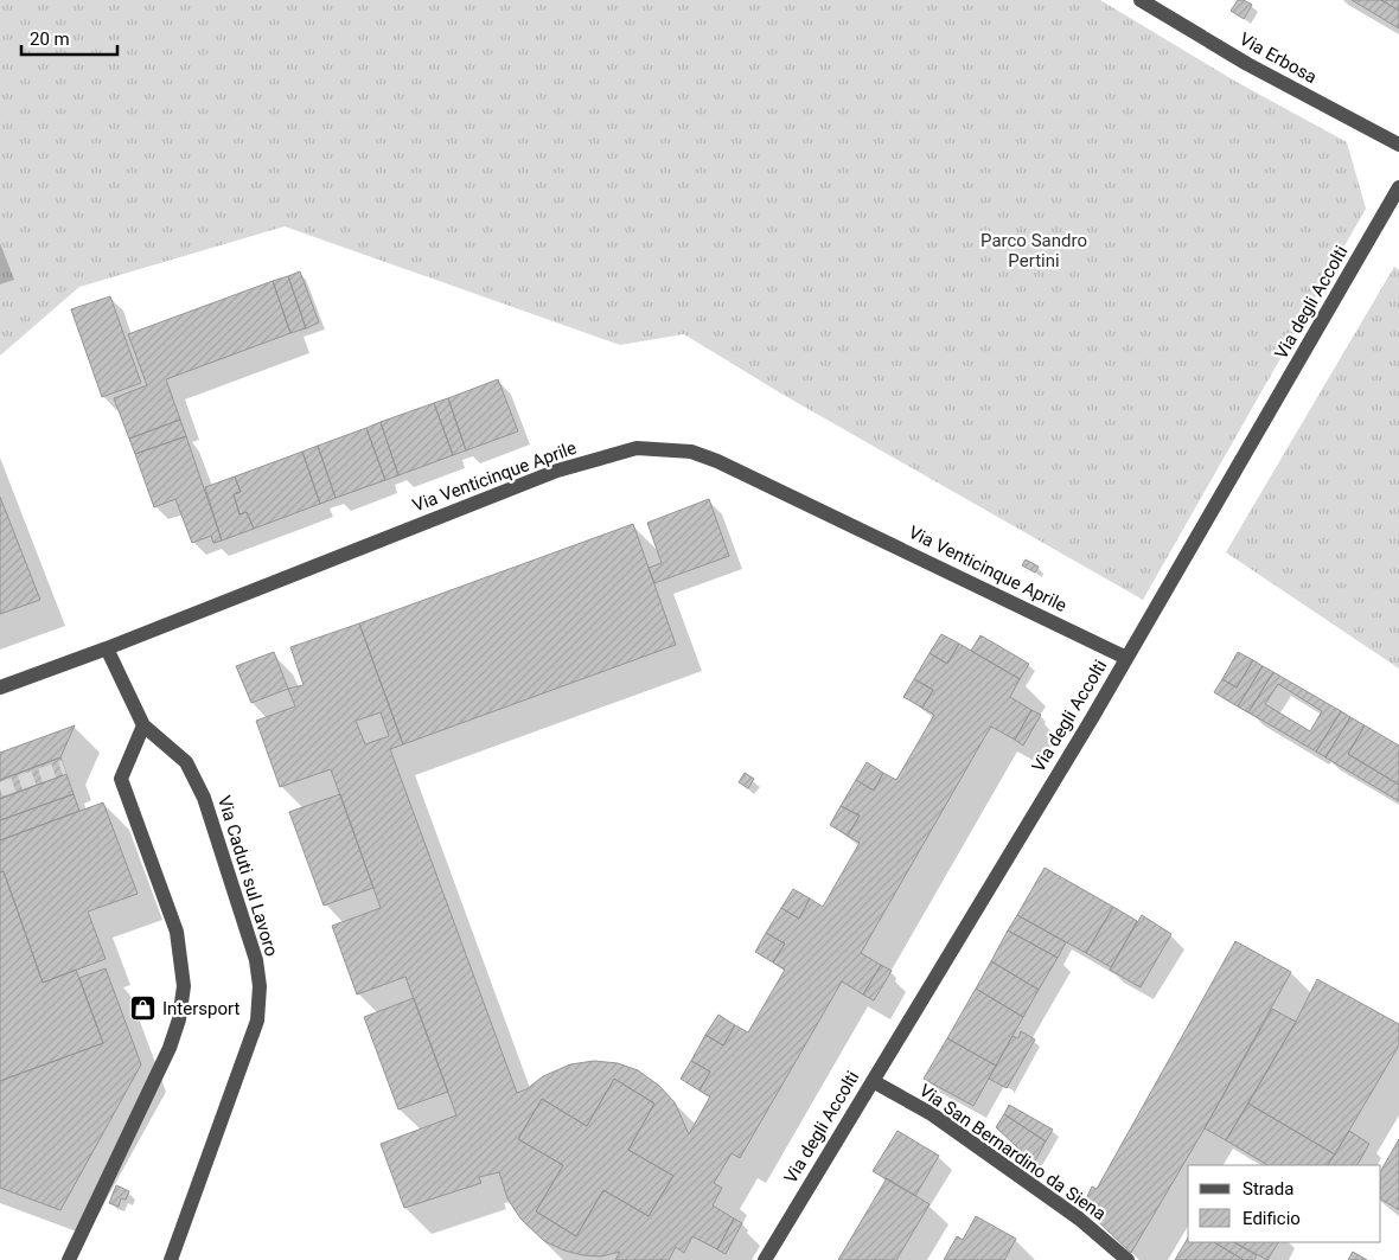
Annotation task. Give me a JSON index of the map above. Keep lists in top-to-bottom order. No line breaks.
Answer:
{"streets":{"street":["Via Erbosa","Via degli Accolti","Via Venticinque Aprile","Via Caduti sul Lavoro","Via San Bernardino da Siena"]},"crossings":[["Via degli Accolti","Via Venticinque Aprile"],["Via degli Accolti","Via San Bernardino da Siena"],["Via Venticinque Aprile","Via Caduti sul Lavoro"]],"parks":["Parco Sandro Pertini"],"places":{"shop":["Intersport"]},"legend":["Strada","Edificio"],"scale_bar":"20 m"}
